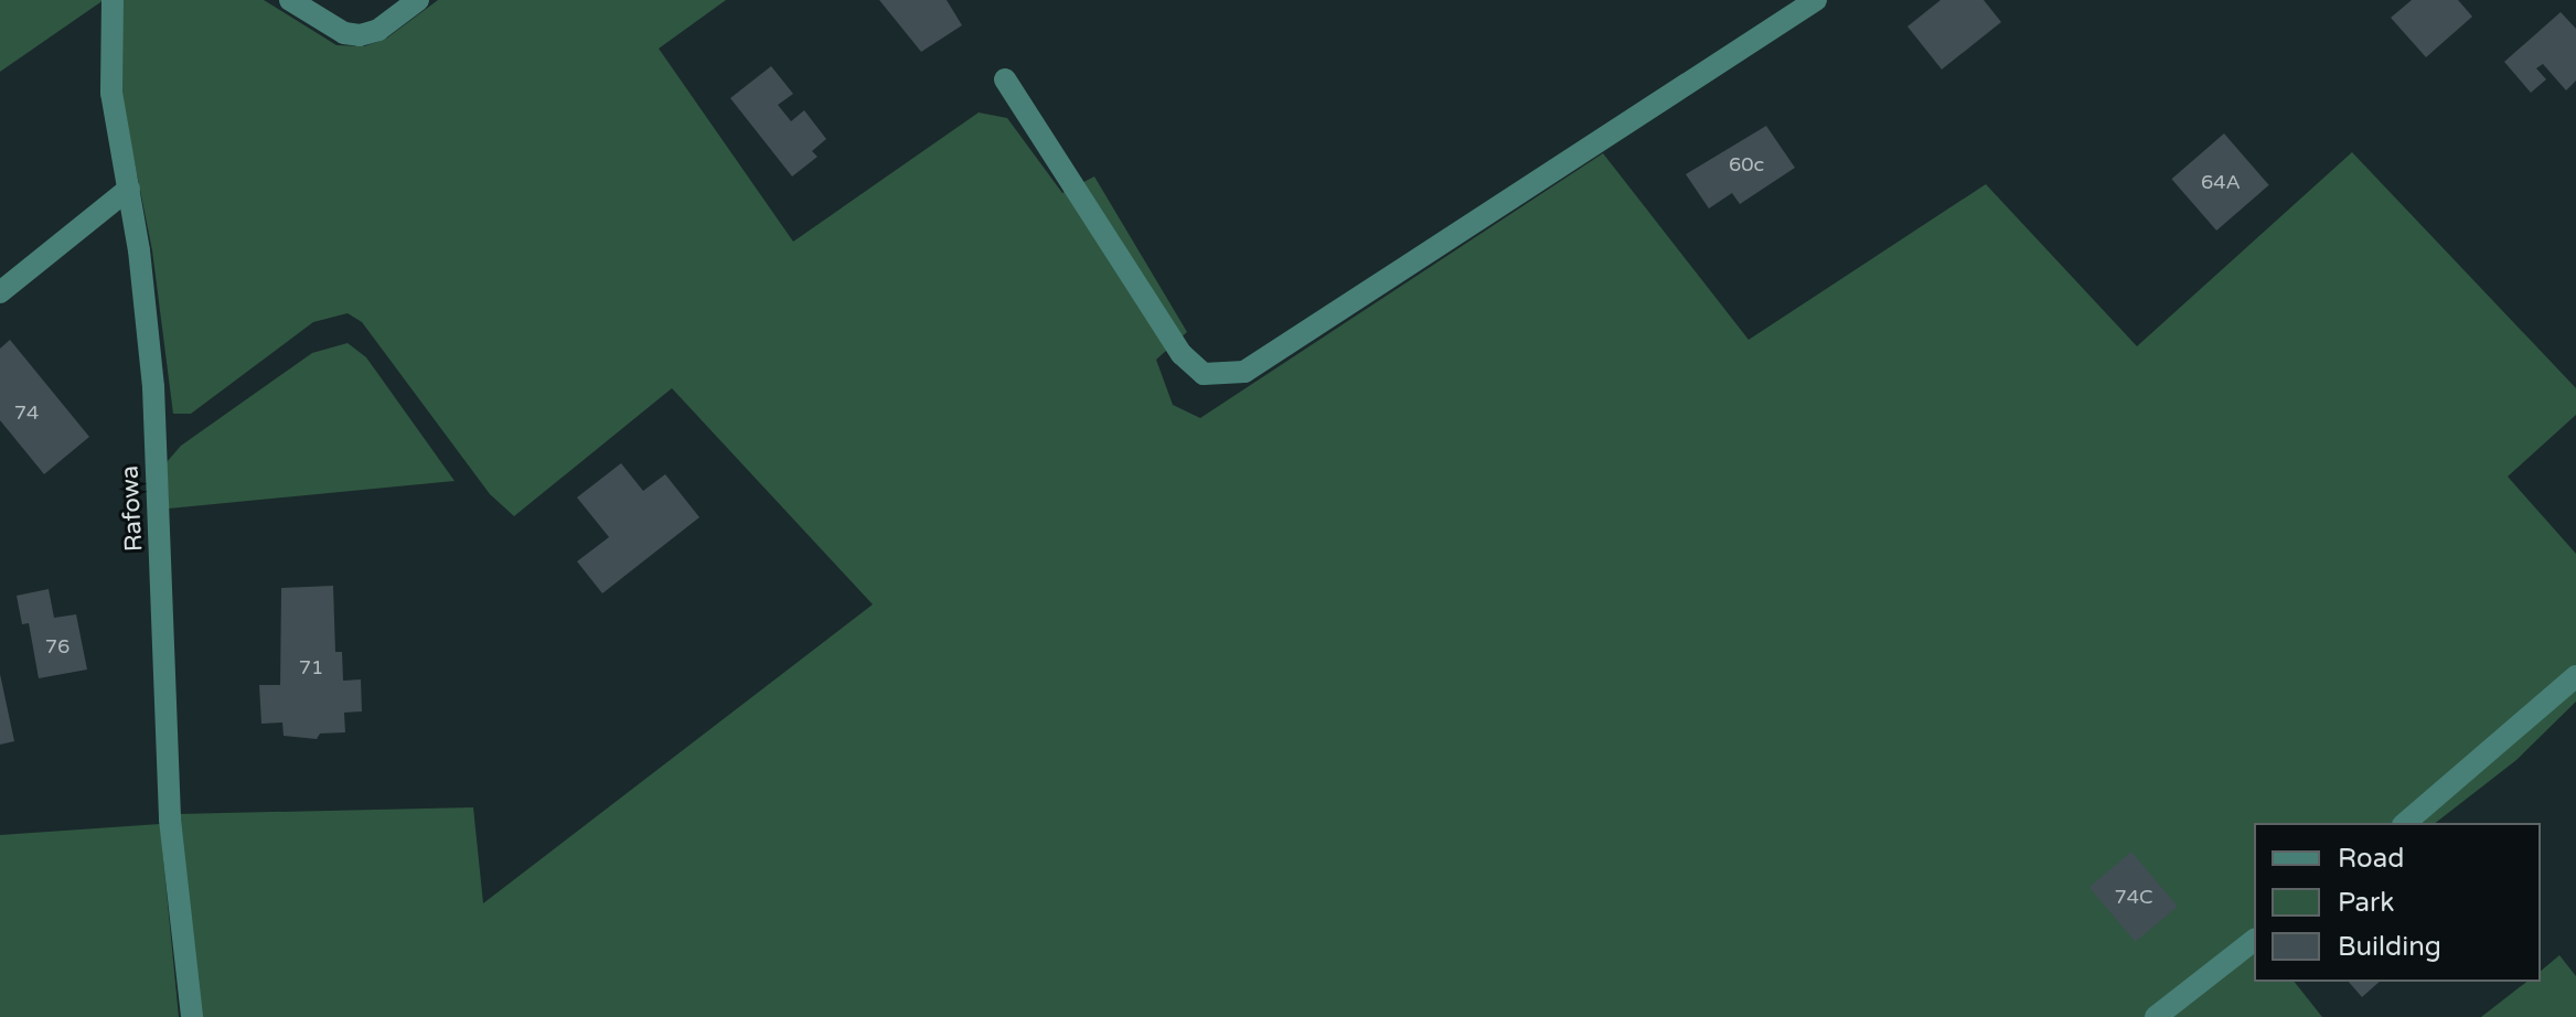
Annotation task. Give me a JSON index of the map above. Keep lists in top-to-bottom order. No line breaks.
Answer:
{"streets":{"street":["Rafowa"]},"house_numbers":["60c","64A","74","76","71","74C"],"legend":["Road","Park","Building"]}
